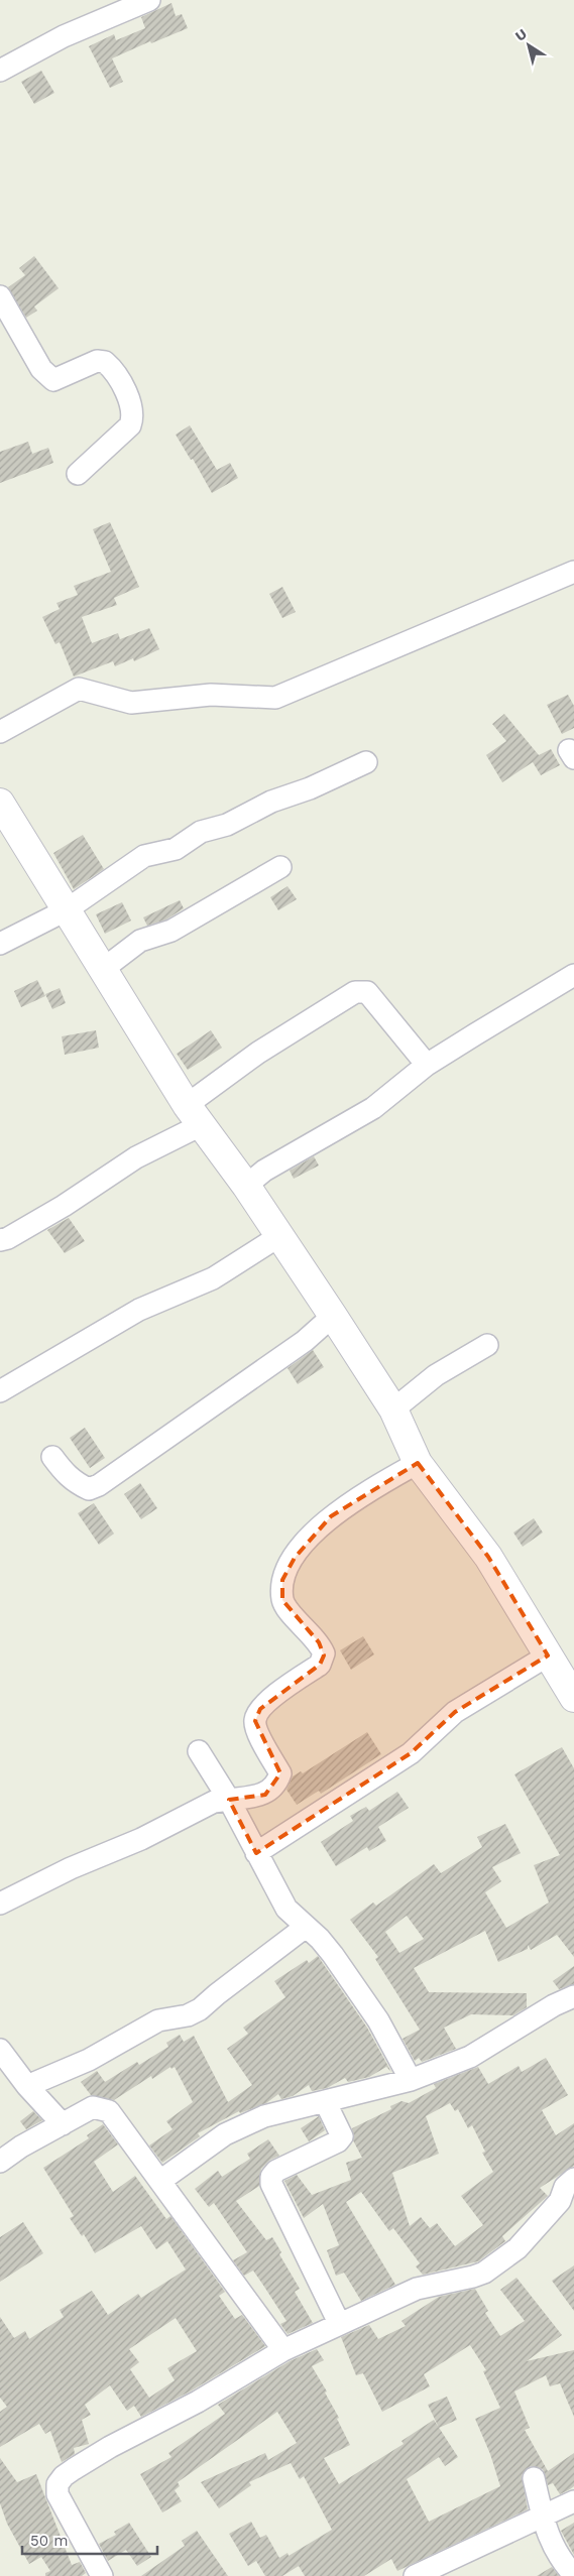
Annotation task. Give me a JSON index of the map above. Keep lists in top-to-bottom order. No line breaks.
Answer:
{"scale_bar":"50 m","north":"top left"}
